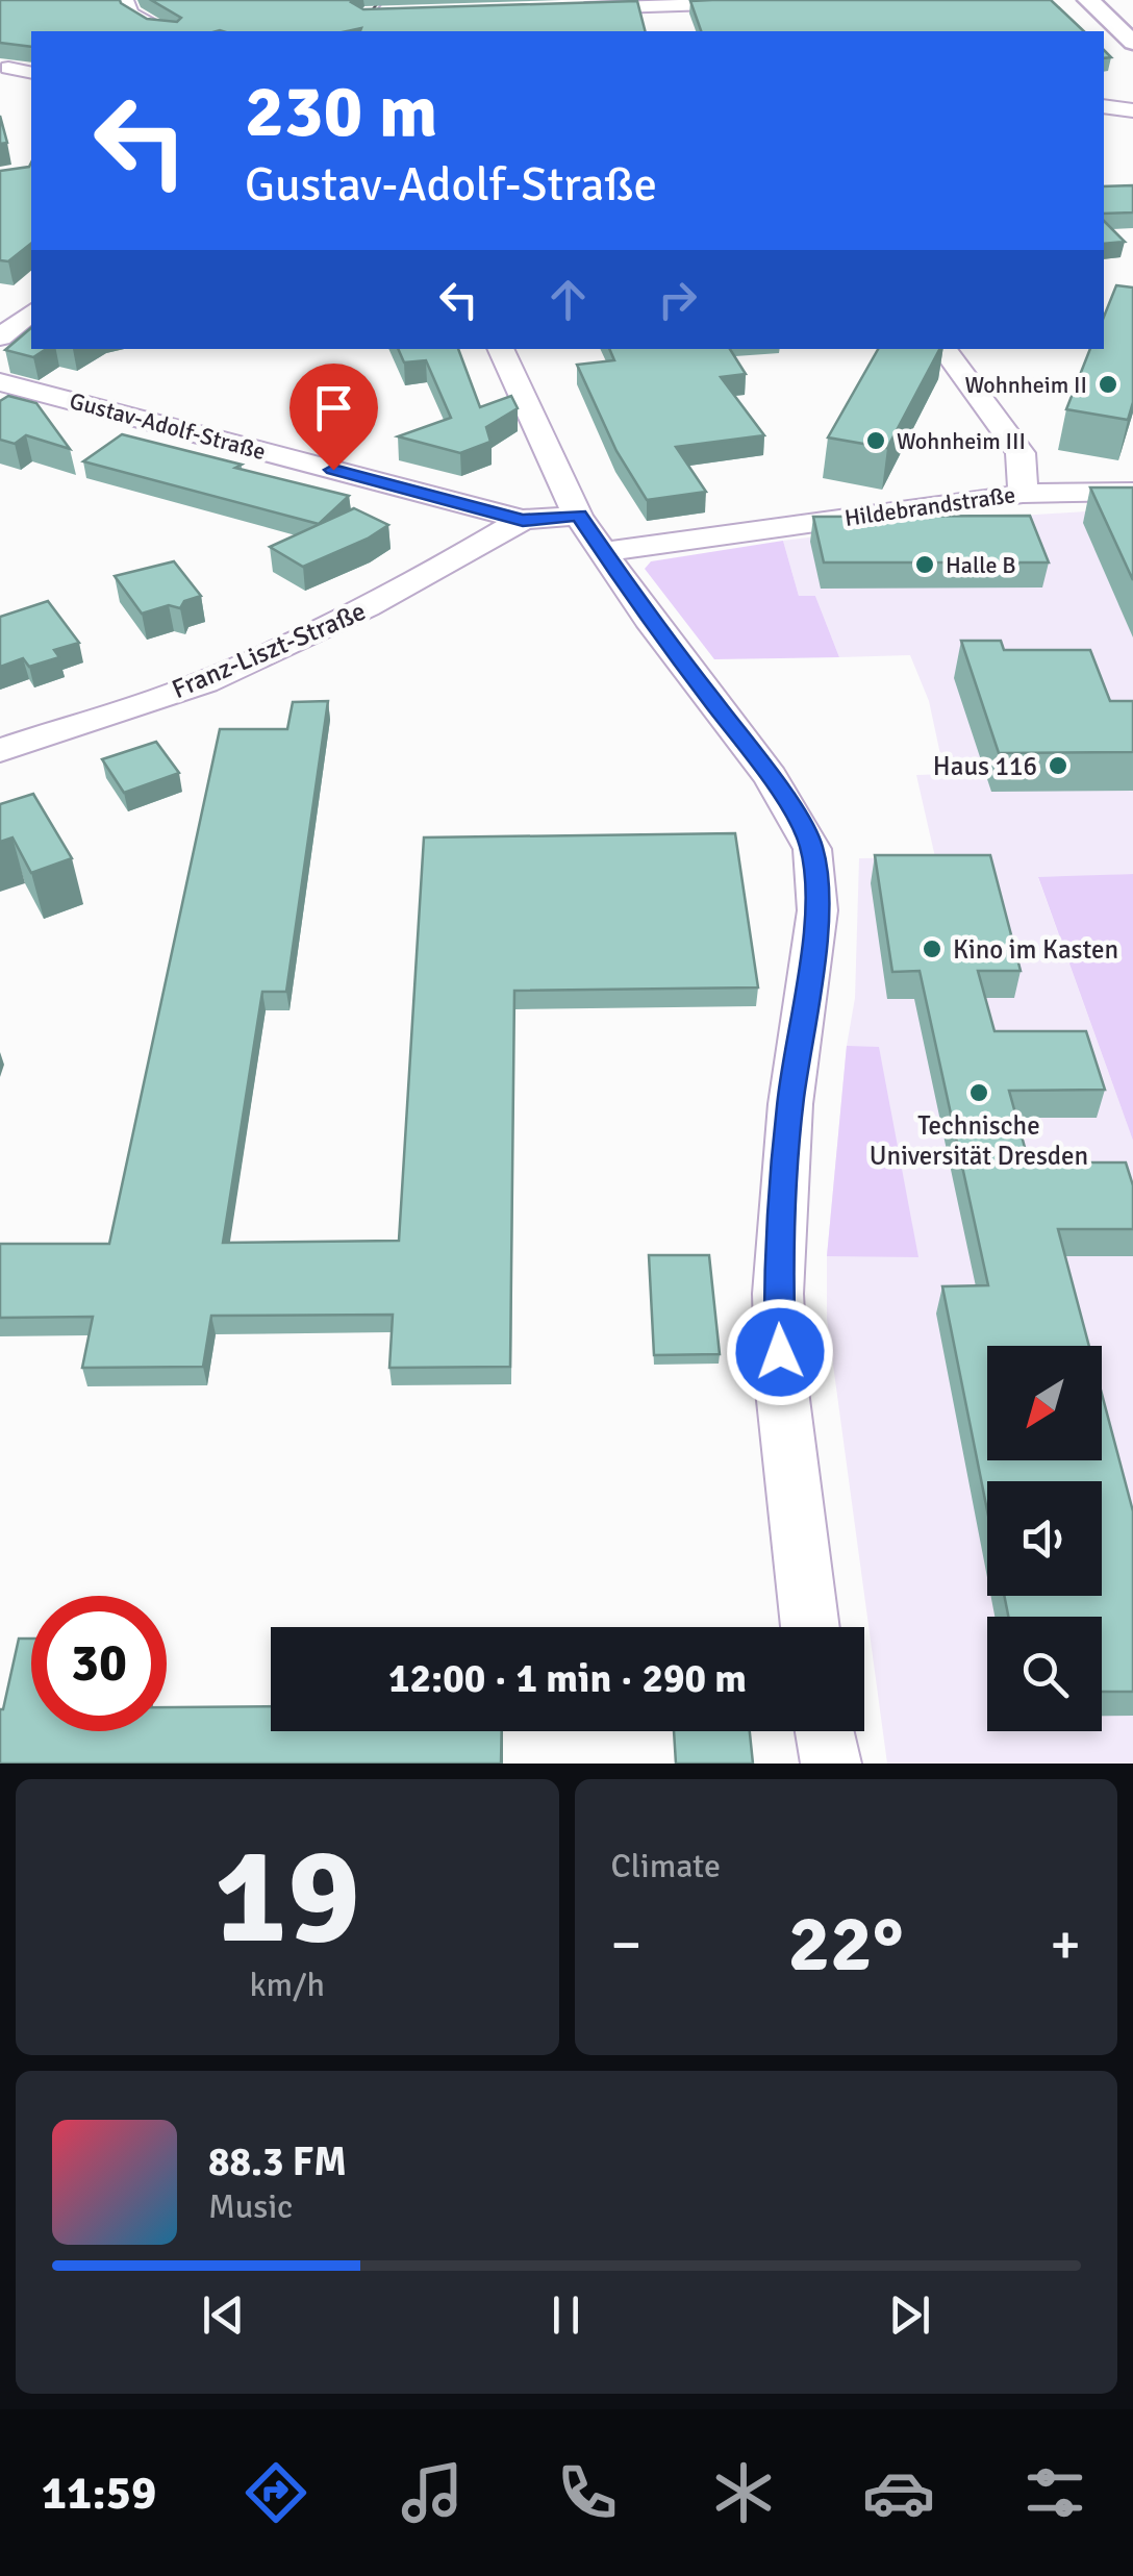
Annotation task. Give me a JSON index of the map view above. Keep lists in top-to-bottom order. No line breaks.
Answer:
{"streets":{"street":["Gustav-Adolf-Straße","Hildebrandstraße","Franz-Liszt-Straße"]},"crossings":[["Gustav-Adolf-Straße","Franz-Liszt-Straße"]],"places":["Wohnheim II","Wohnheim III","Halle B","Haus 116","Kino im Kasten","Technische Universität Dresden"],"north":"bottom left","page":{"turn":["230 m","Gustav-Adolf-Straße"],"limit":"30","trip":"12:00 · 1 min · 290 m","tile":[["19","km/h"],"Climate"],"heat":["−","22°","+"],"song":["88.3 FM","Music"],"tabs":"11:59"}}
